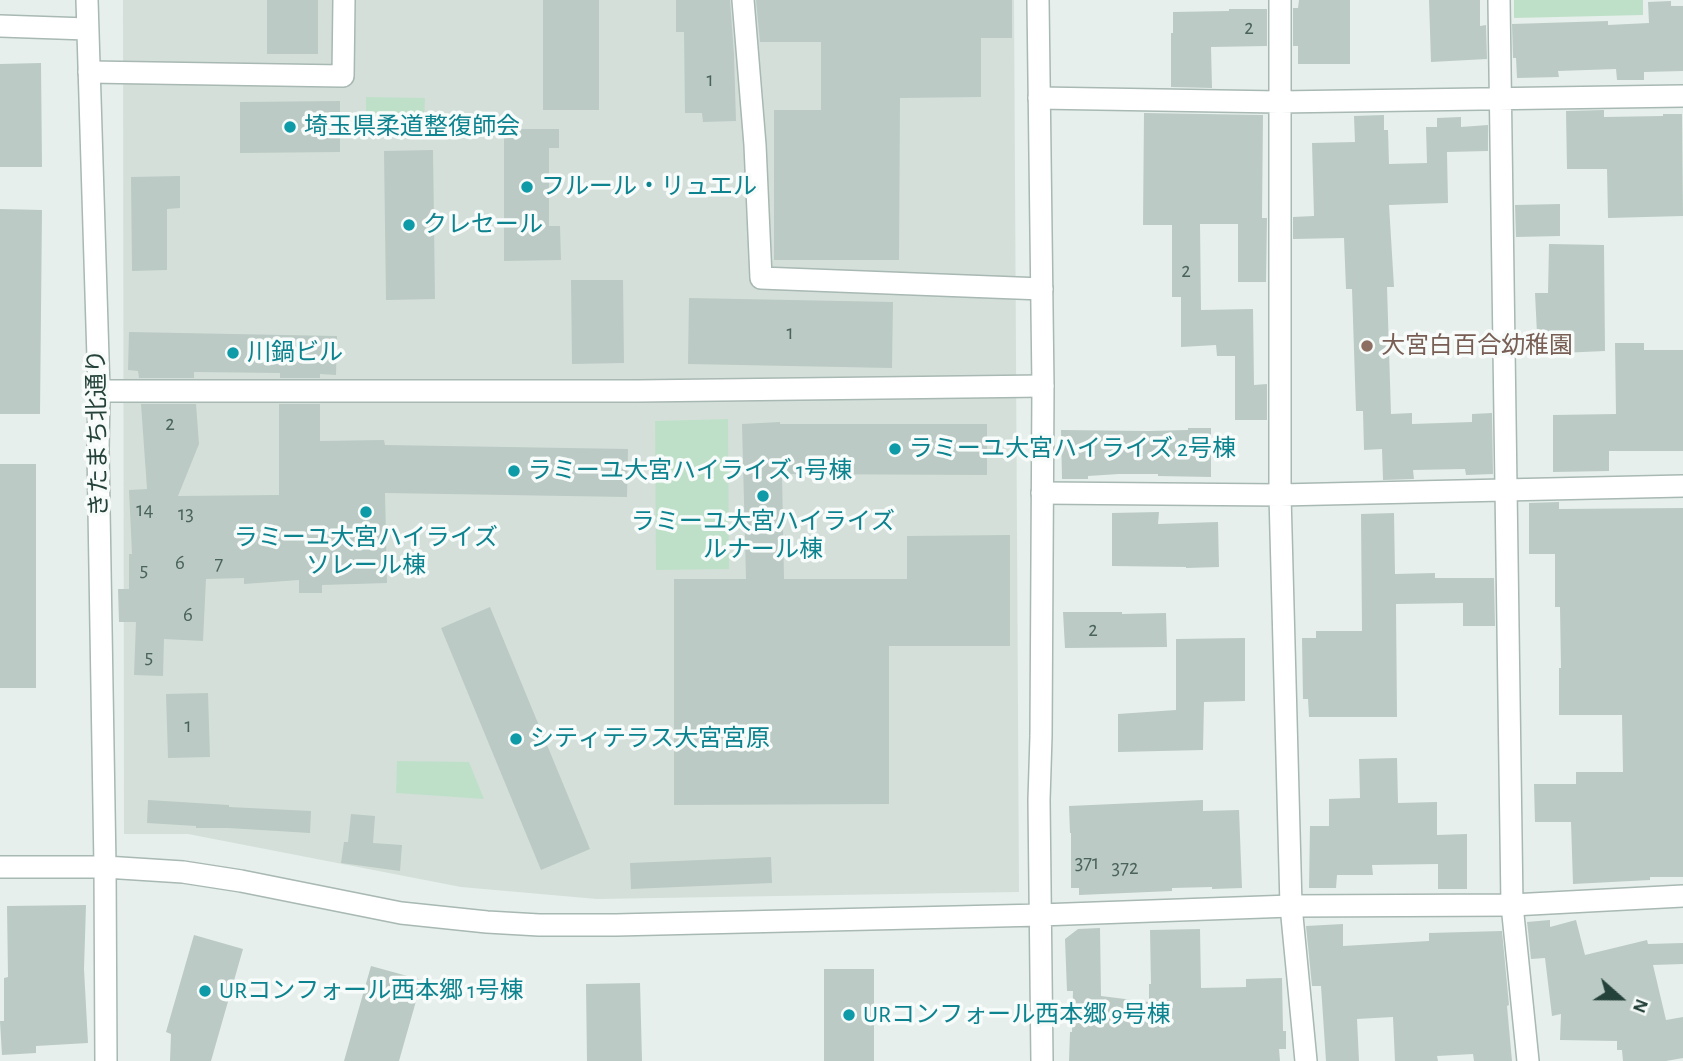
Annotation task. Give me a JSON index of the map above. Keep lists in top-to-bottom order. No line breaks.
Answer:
{"streets":{"street":["きたまち北通り"]},"places":["埼玉県柔道整復師会","フルール・リュエル","クレセール","大宮白百合幼稚園","川鍋ビル","ラミーユ大宮ハイライズ 2号棟","ラミーユ大宮ハイライズ 1号棟","ラミーユ大宮ハイライズ ルナール棟","ラミーユ大宮ハイライズ ソレール棟","シティテラス大宮宮原","URコンフォール西本郷 1号棟","URコンフォール西本郷 9号棟"],"house_numbers":["2","1","2","1","2","14","13","6","7","5","6","2","5","1","371","372"],"north":"right"}
